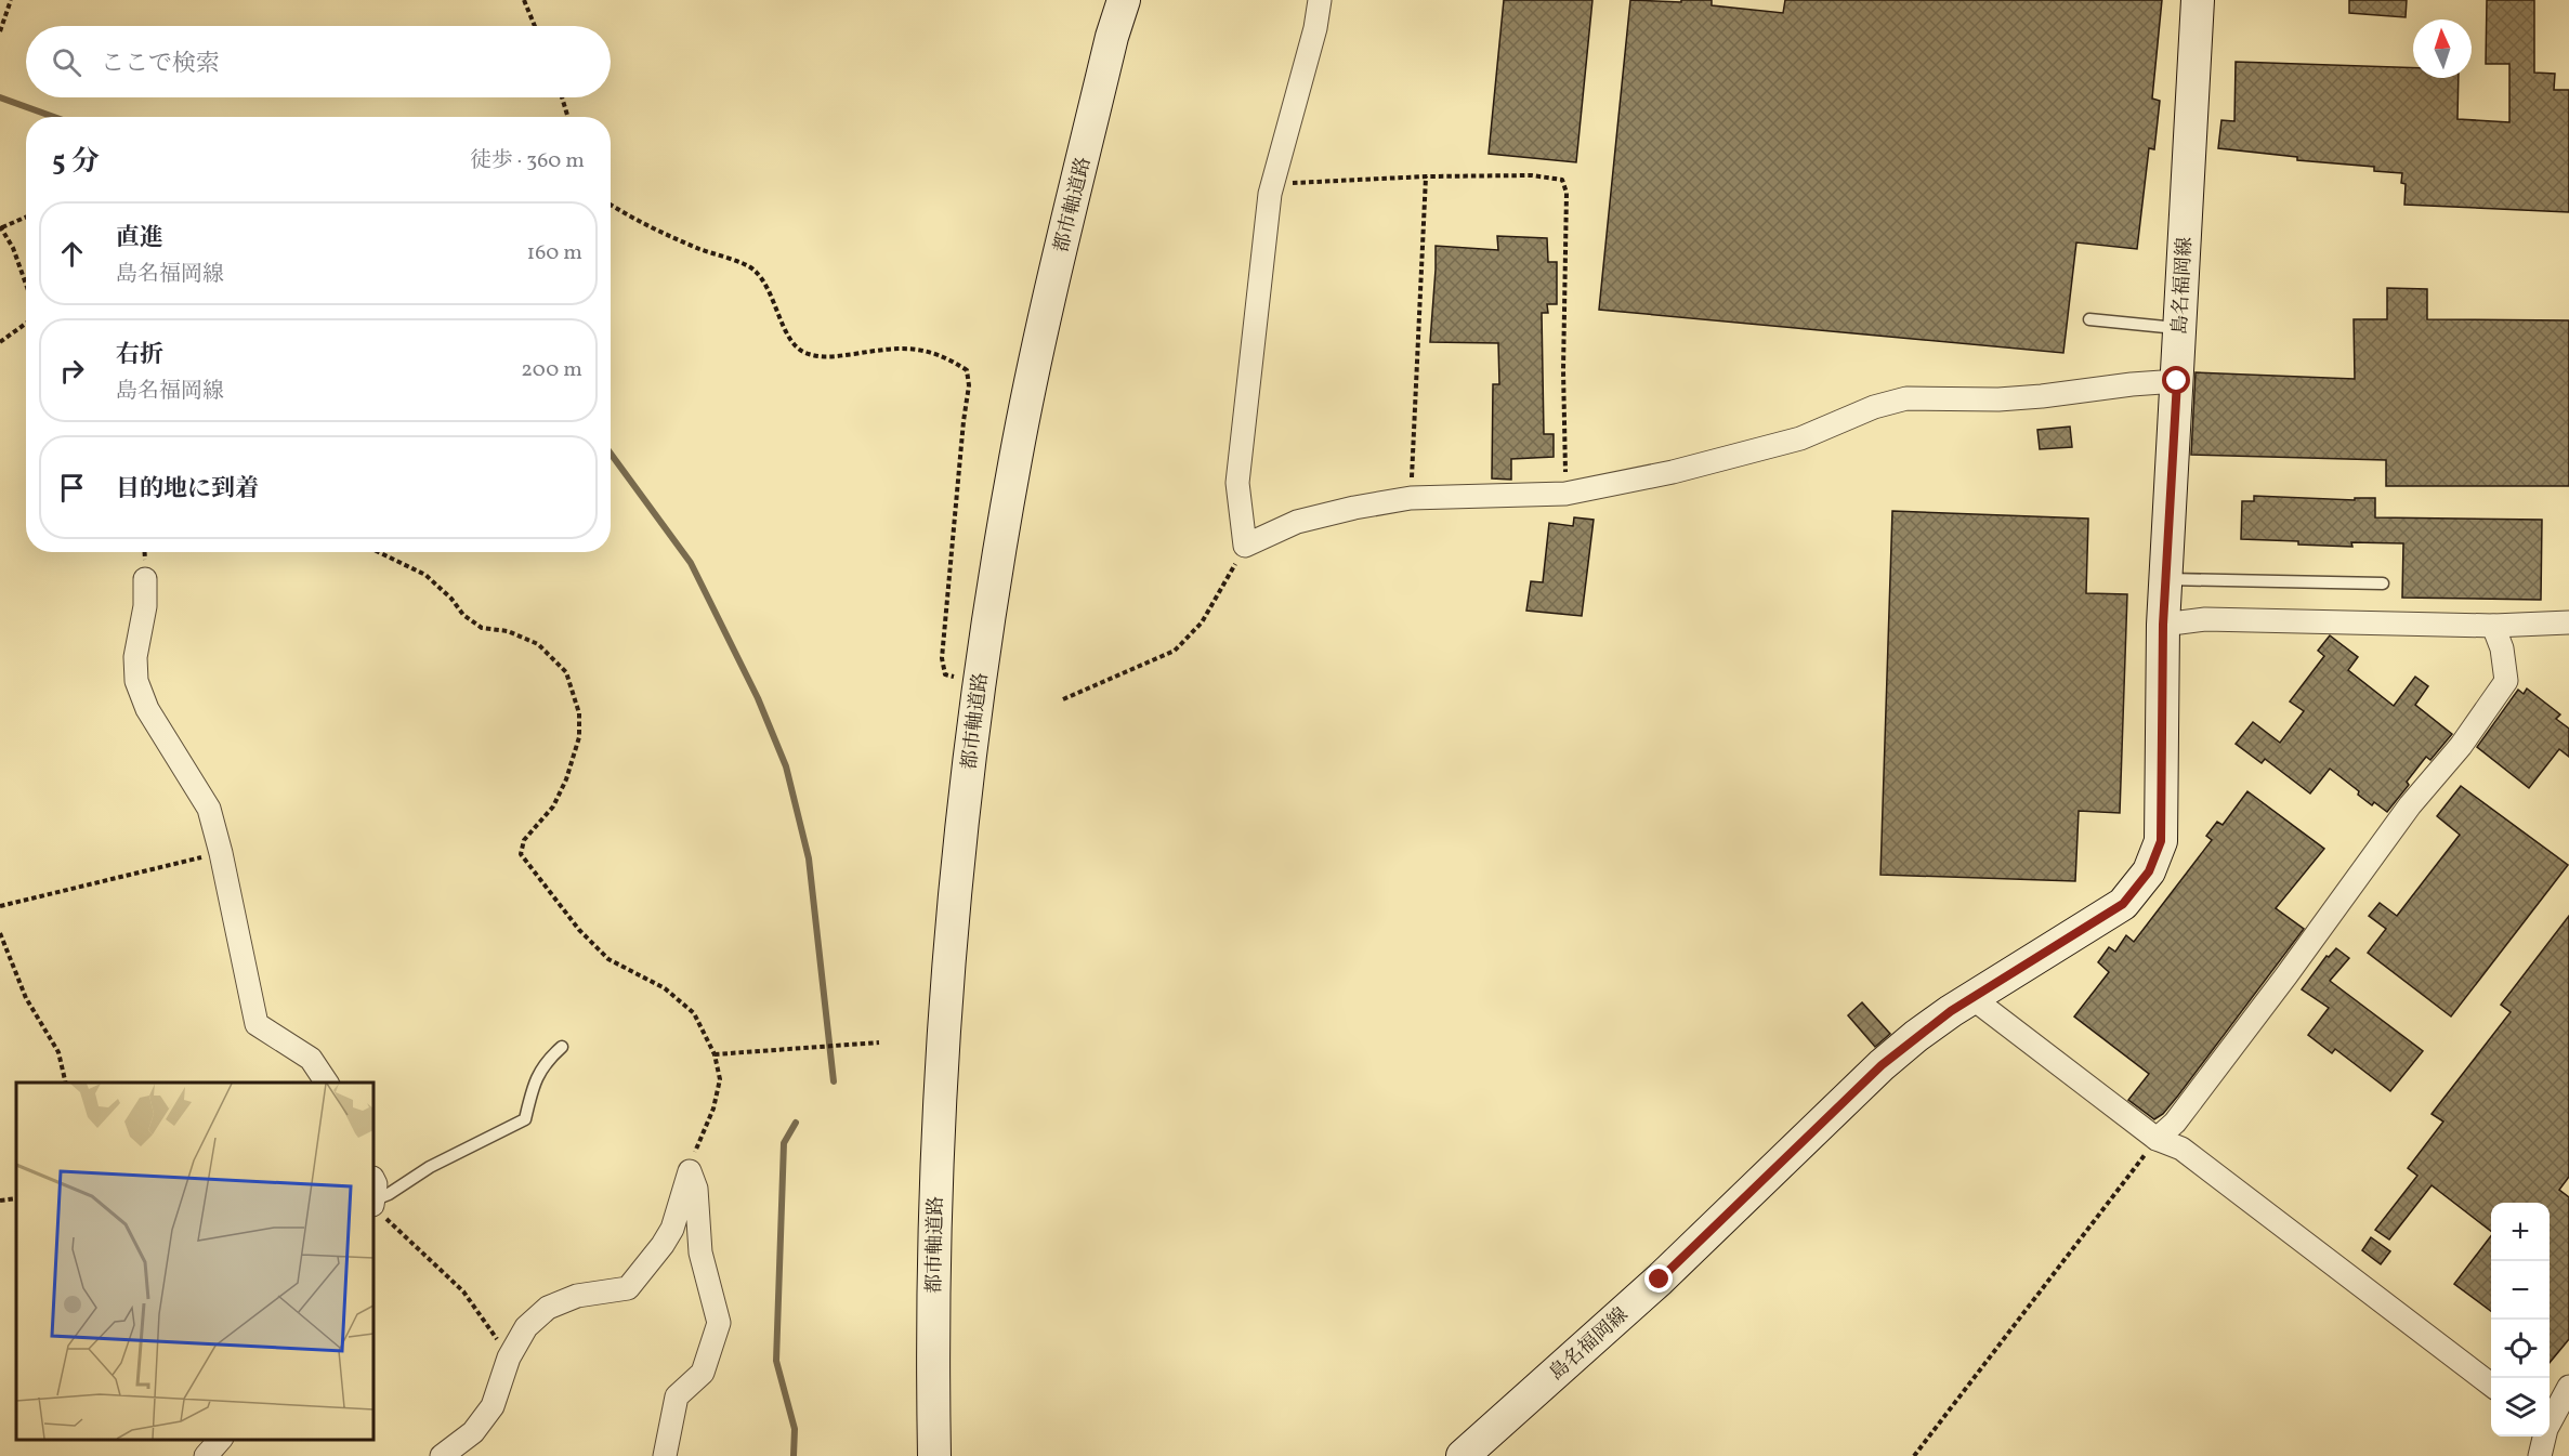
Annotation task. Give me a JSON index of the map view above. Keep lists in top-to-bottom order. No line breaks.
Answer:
{"streets":{"main road":["都市軸道路","島名福岡線"]},"north":"top","page":{"search":"ここで検索","heading":["5 分","徒歩 · 360 m"],"list":[["直進","島名福岡線","160 m"],["右折","島名福岡線","200 m"],"目的地に到着"],"map_buttons":["+","−"]}}
